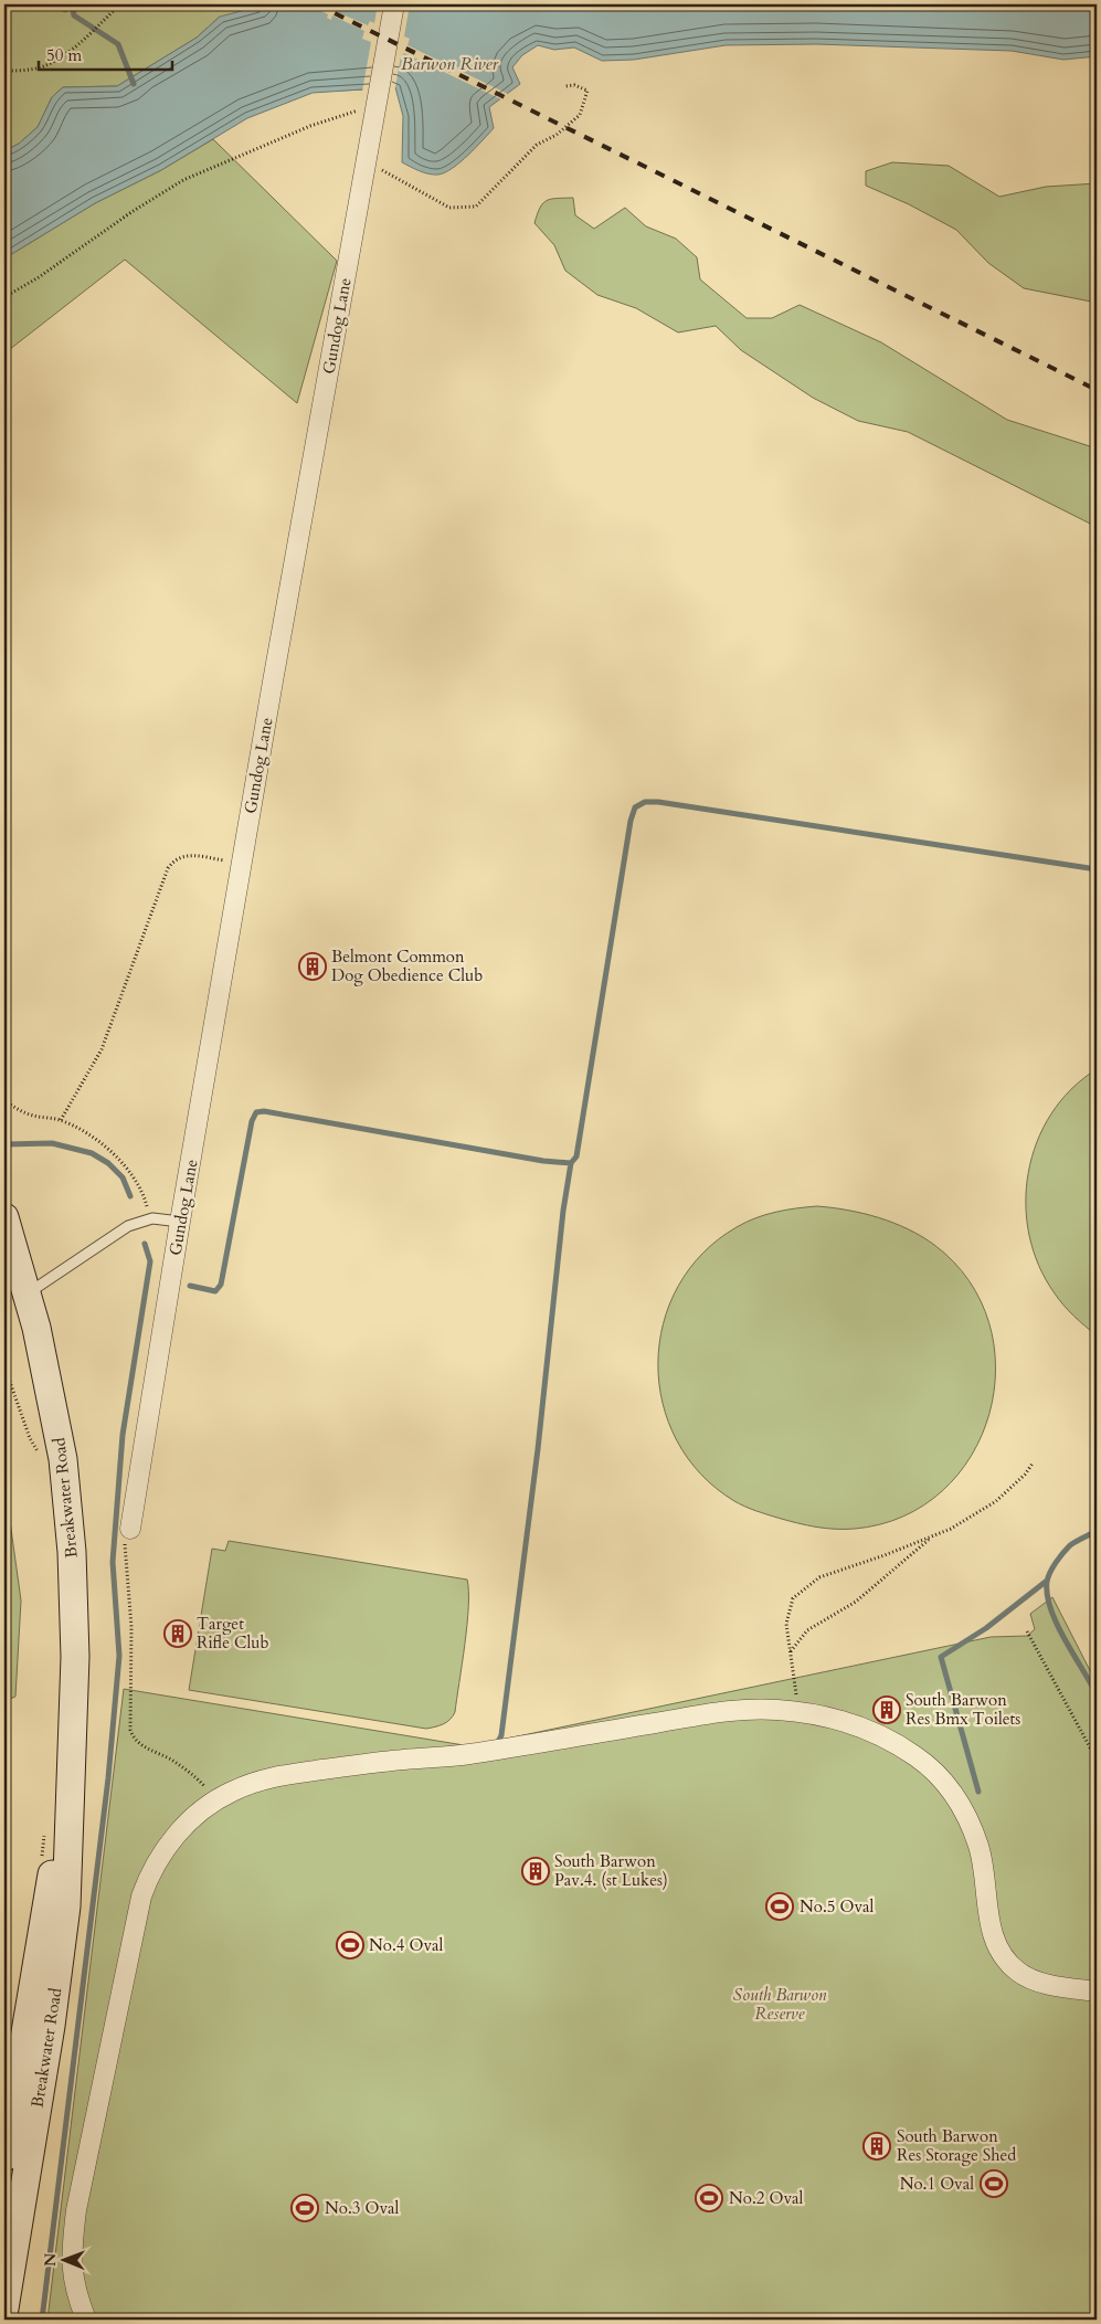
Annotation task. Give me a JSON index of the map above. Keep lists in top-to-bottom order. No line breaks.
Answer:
{"streets":{"main road":["Breakwater Road"],"street":["Gundog Lane"]},"water":["Barwon River"],"parks":["South Barwon Reserve"],"places":{"building":["Belmont Common Dog Obedience Club","Target Rifle Club","South Barwon Res Bmx Toilets","South Barwon Pav.4. (st Lukes)","South Barwon Res Storage Shed"],"sports":["No.5 Oval","No.4 Oval","No.1 Oval","No.2 Oval","No.3 Oval"]},"scale_bar":"50 m","north":"left"}
